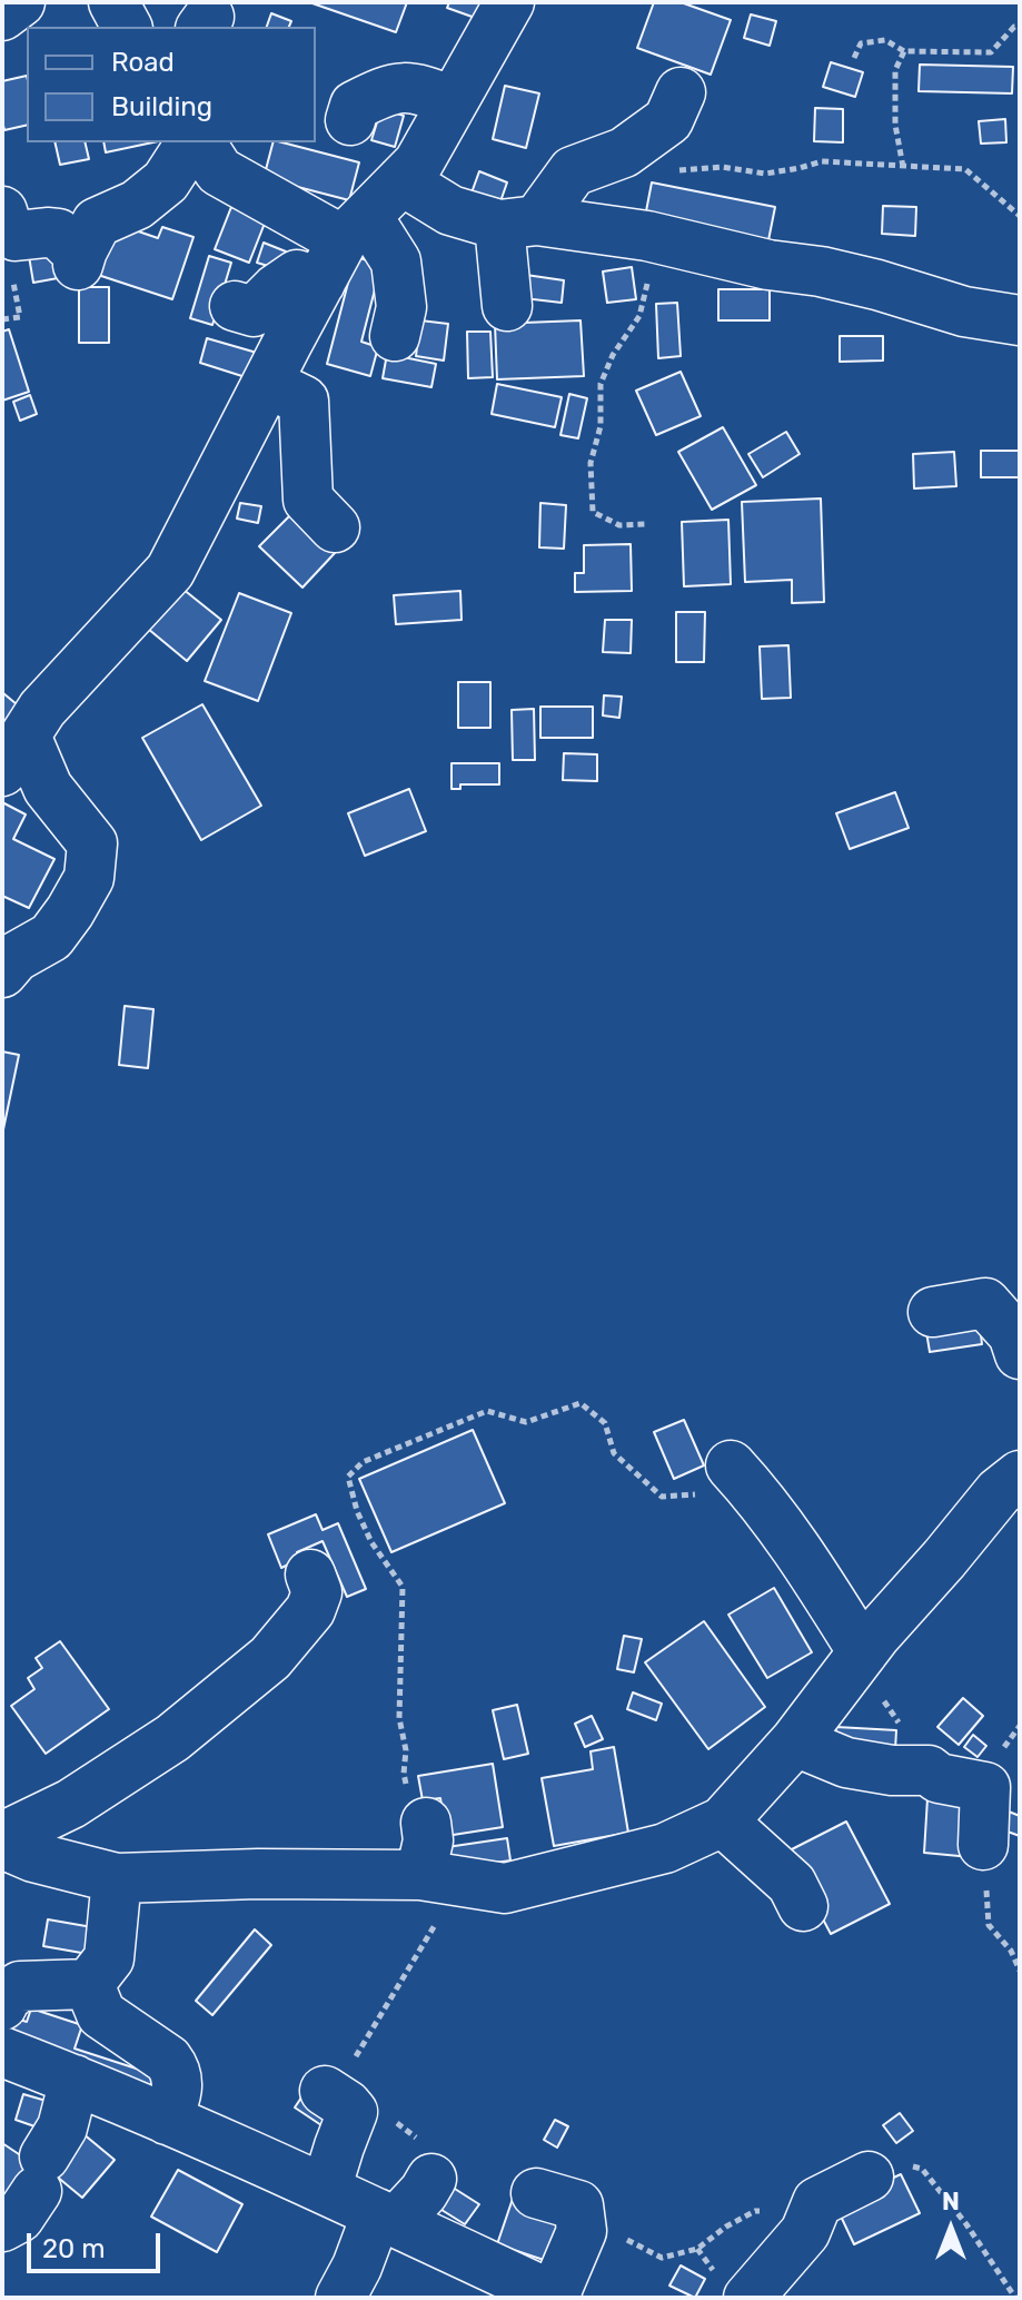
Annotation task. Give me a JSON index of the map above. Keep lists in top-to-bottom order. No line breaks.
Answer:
{"legend":["Road","Building"],"scale_bar":"20 m","north":"top"}
